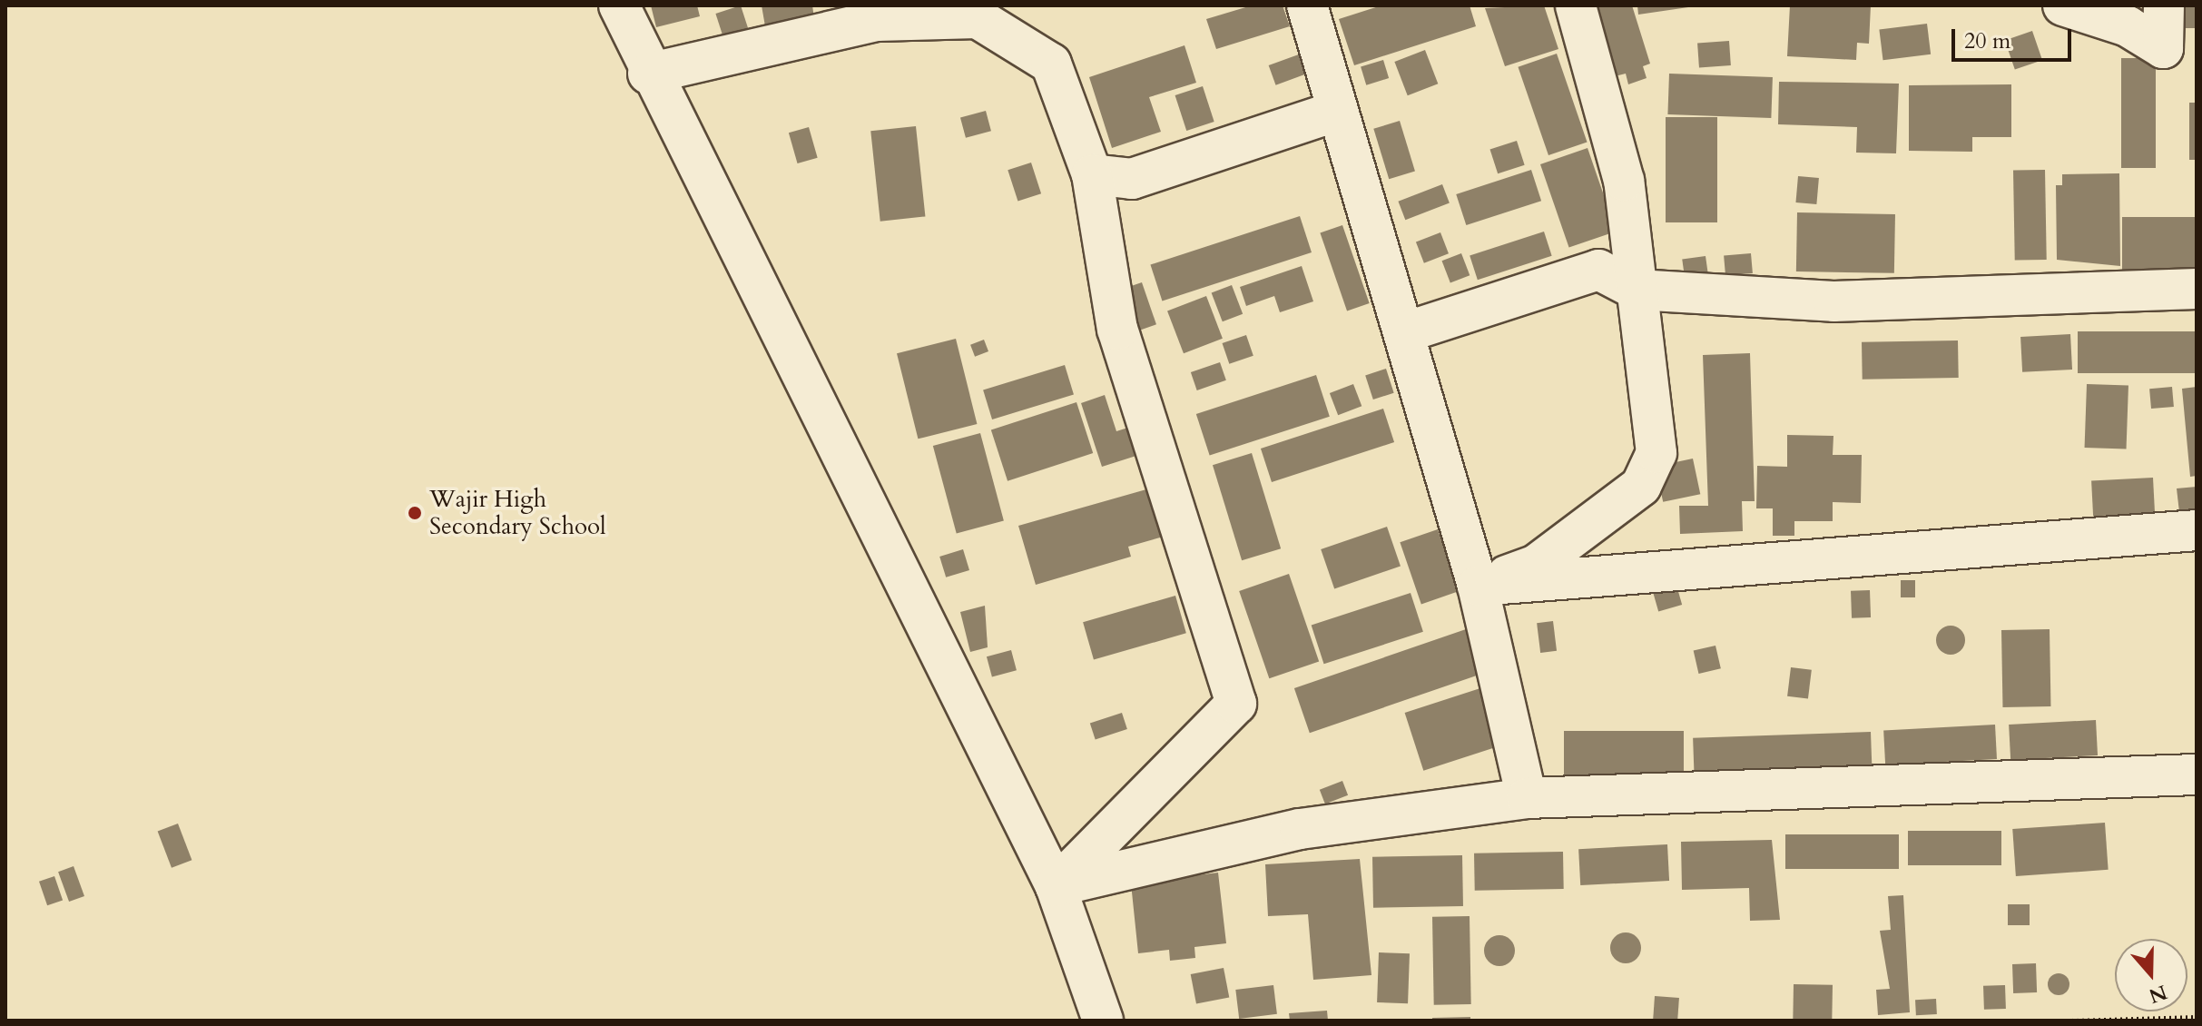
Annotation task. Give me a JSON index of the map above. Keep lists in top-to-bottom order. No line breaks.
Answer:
{"places":["Wajir High Secondary School"],"scale_bar":"20 m","north":"bottom"}
